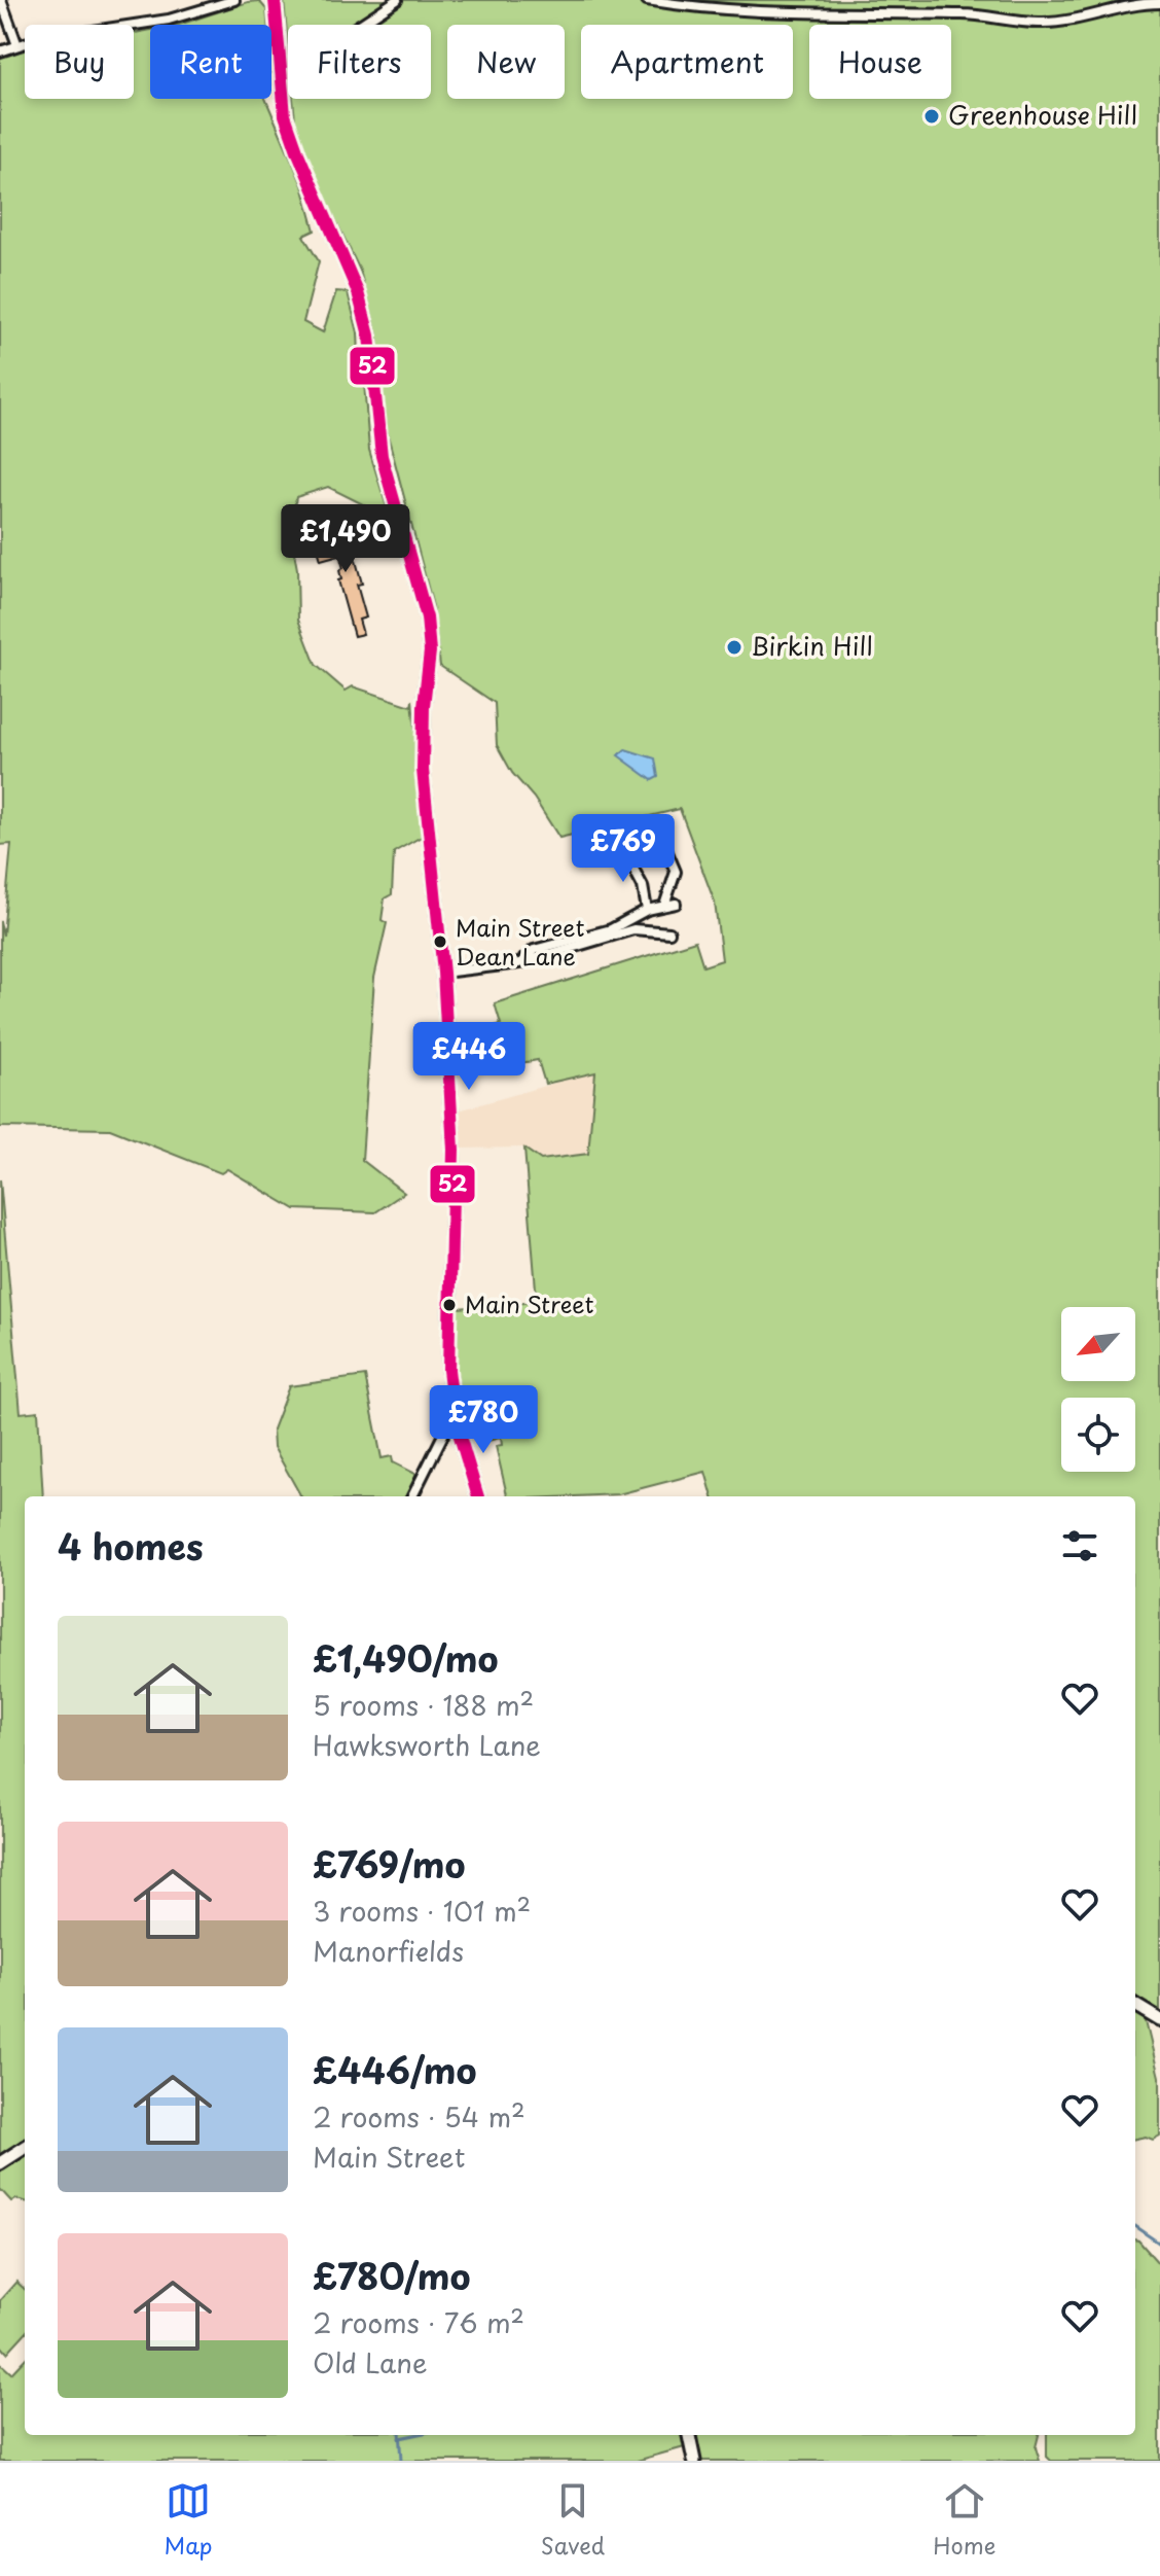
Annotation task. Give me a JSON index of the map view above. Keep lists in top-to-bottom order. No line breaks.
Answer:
{"places":["Greenhouse Hill","Birkin Hill","Main Street Dean Lane","Main Street"],"lines":["transit line 52"],"north":"bottom left","page":{"chip":["Buy","Rent","Filters","New","Apartment","House"],"price":["£1,490","£769","£446","£780"],"heading":"4 homes","list":[{"name":"£1,490/mo","note":"5 rooms · 188 m² · Hawksworth Lane"},{"name":"£769/mo","note":"3 rooms · 101 m² · Manorfields"},{"name":"£446/mo","note":"2 rooms · 54 m² · Main Street"},{"name":"£780/mo","note":"2 rooms · 76 m² · Old Lane"}],"tabs":["Map","Saved","Home"]}}
